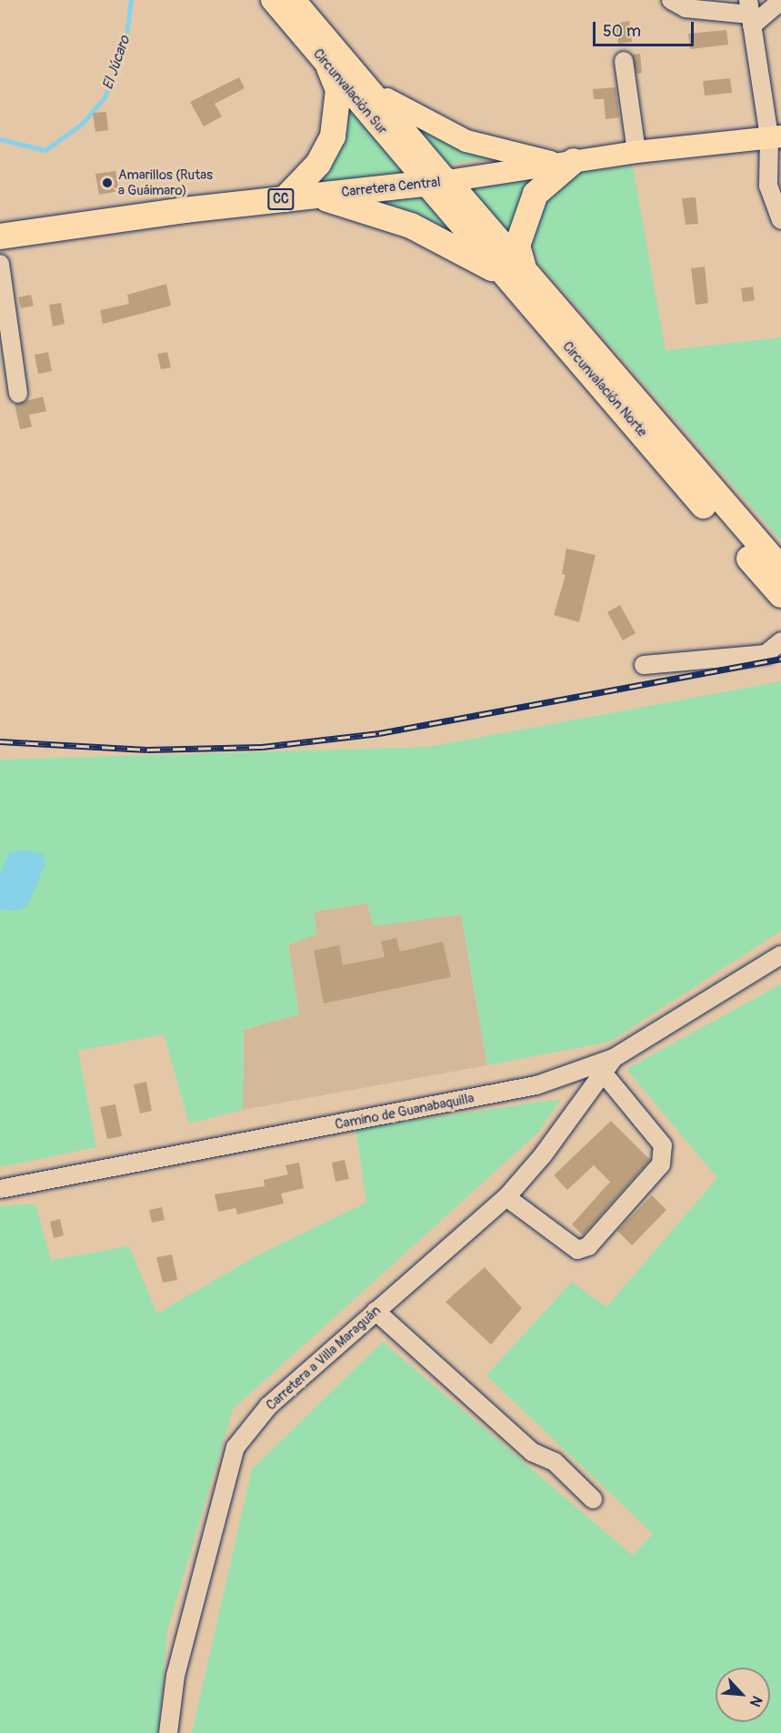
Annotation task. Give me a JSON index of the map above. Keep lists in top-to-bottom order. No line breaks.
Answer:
{"streets":{"highway":["Carretera Central","CC","Circunvalación Norte"],"main road":["Circunvalación Sur"],"street":["Camino de Guanabaquilla","Carretera a Villa Maraguán"]},"crossings":[["Circunvalación Sur","Carretera Central"],["Circunvalación Sur","Circunvalación Norte"],["Carretera Central","Circunvalación Norte"],["Camino de Guanabaquilla","Carretera a Villa Maraguán"]],"water":["El Júcaro"],"places":["Amarillos (Rutas a Guáimaro)"],"scale_bar":"50 m","north":"bottom right"}
